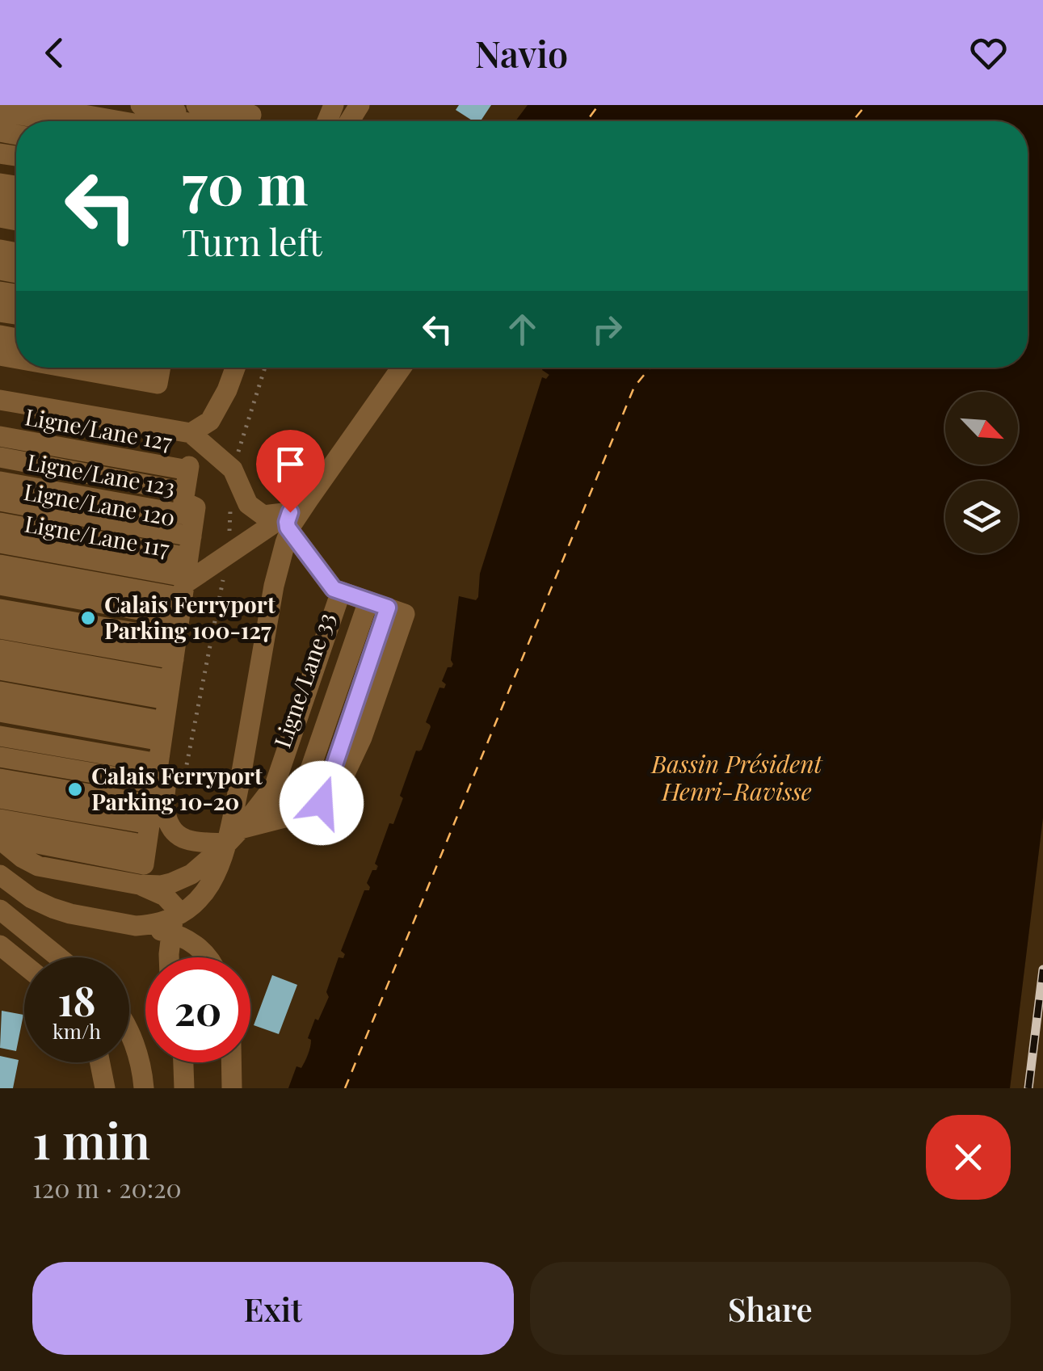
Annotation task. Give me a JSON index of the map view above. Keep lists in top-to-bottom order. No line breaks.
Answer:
{"streets":{"lane":["Ligne/Lane 127","Ligne/Lane 123","Ligne/Lane 120","Ligne/Lane 117","Ligne/Lane 33"]},"crossings":[["Ligne/Lane 127","Ligne/Lane 123"],["Ligne/Lane 127","Ligne/Lane 120"],["Ligne/Lane 127","Ligne/Lane 117"],["Ligne/Lane 123","Ligne/Lane 120"],["Ligne/Lane 123","Ligne/Lane 117"],["Ligne/Lane 120","Ligne/Lane 117"]],"water":["Bassin Président Henri-Ravisse"],"places":["Calais Ferryport Parking 100-127","Calais Ferryport Parking 10-20"],"north":"bottom right","page":{"header":"Navio","turn":["70 m","Turn left"],"speed":"18 km/h","limit":"20","heading":["1 min","120 m · 20:20"],"buttons":["Exit","Share"]}}
